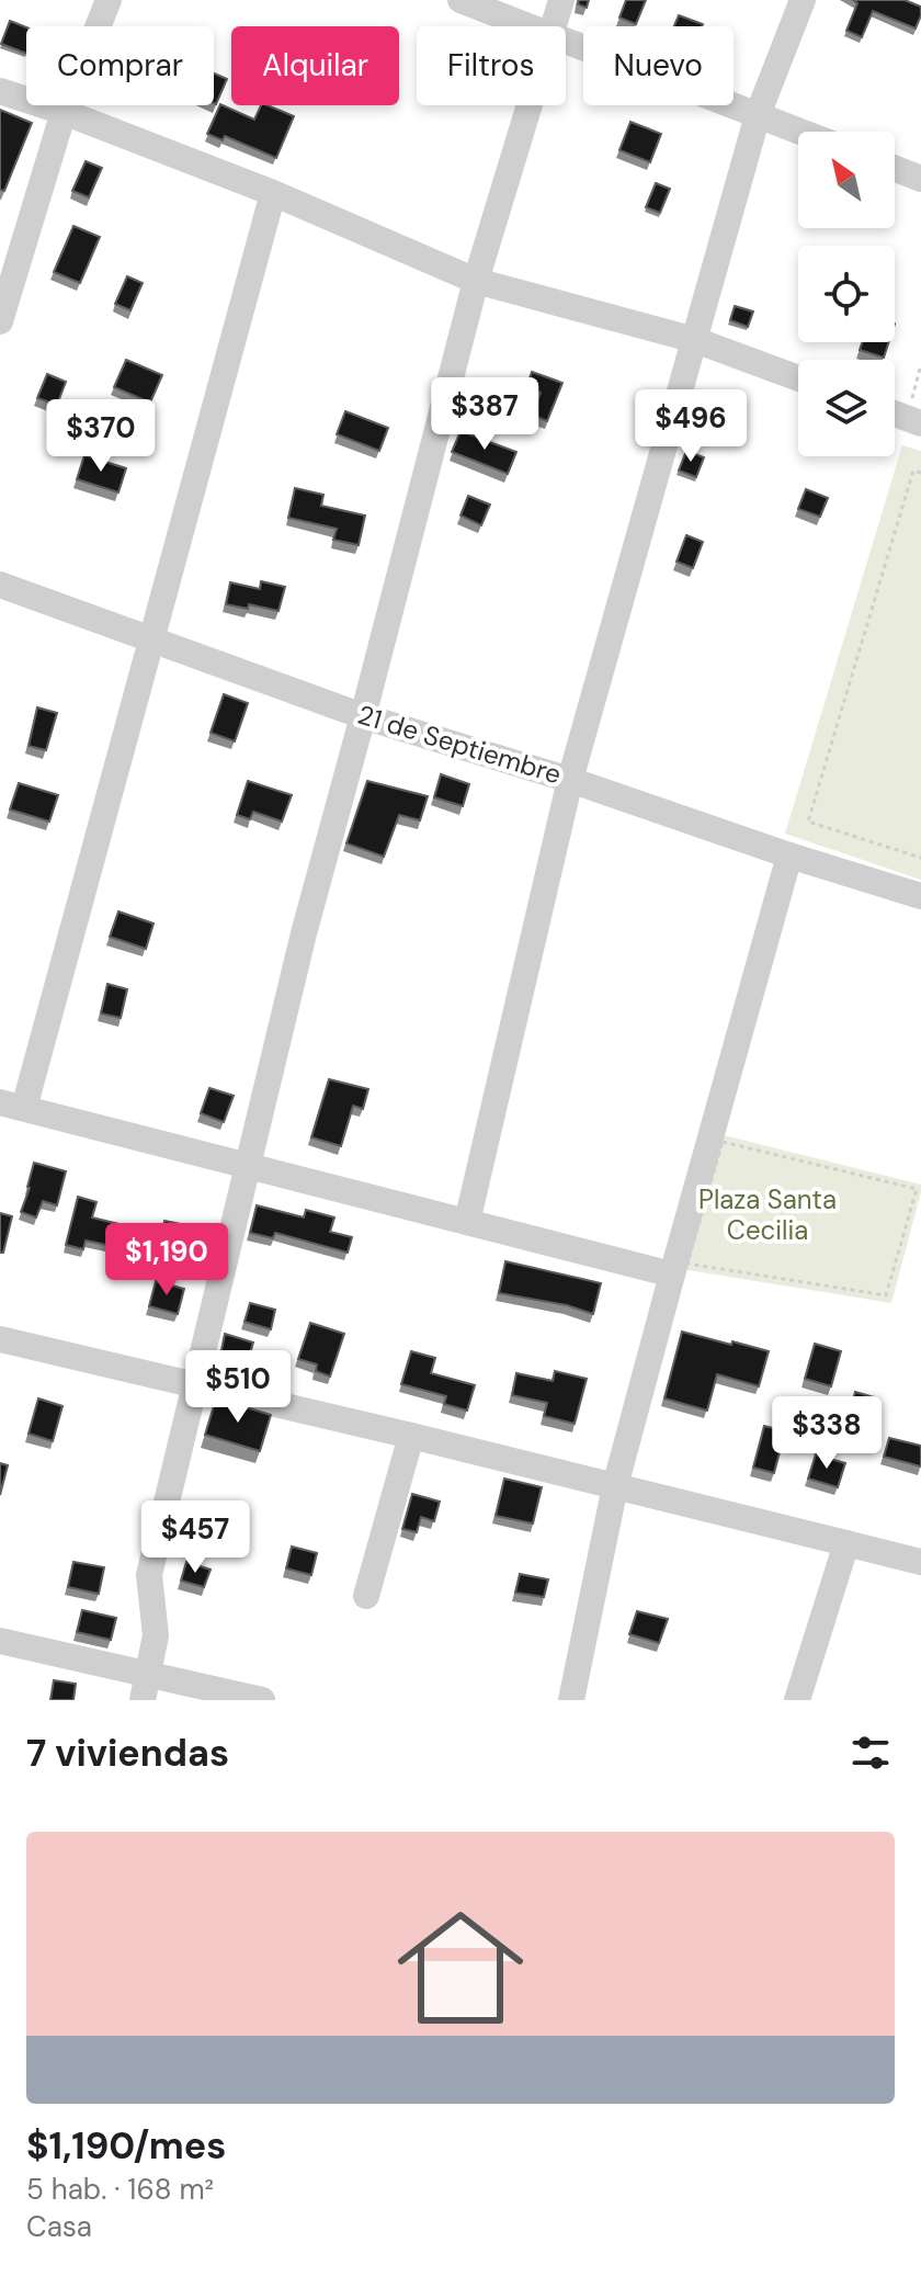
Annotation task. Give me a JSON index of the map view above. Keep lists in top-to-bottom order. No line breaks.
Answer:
{"streets":{"street":["21 de Septiembre"]},"parks":["Plaza Santa Cecilia"],"north":"top left","page":{"chip":["Comprar","Alquilar","Filtros","Nuevo"],"price":["$387","$496","$370","$1,190","$510","$338","$457"],"heading":"7 viviendas","list":[{"name":"$1,190/mes","note":"5 hab. · 168 m² · Casa"}]}}
